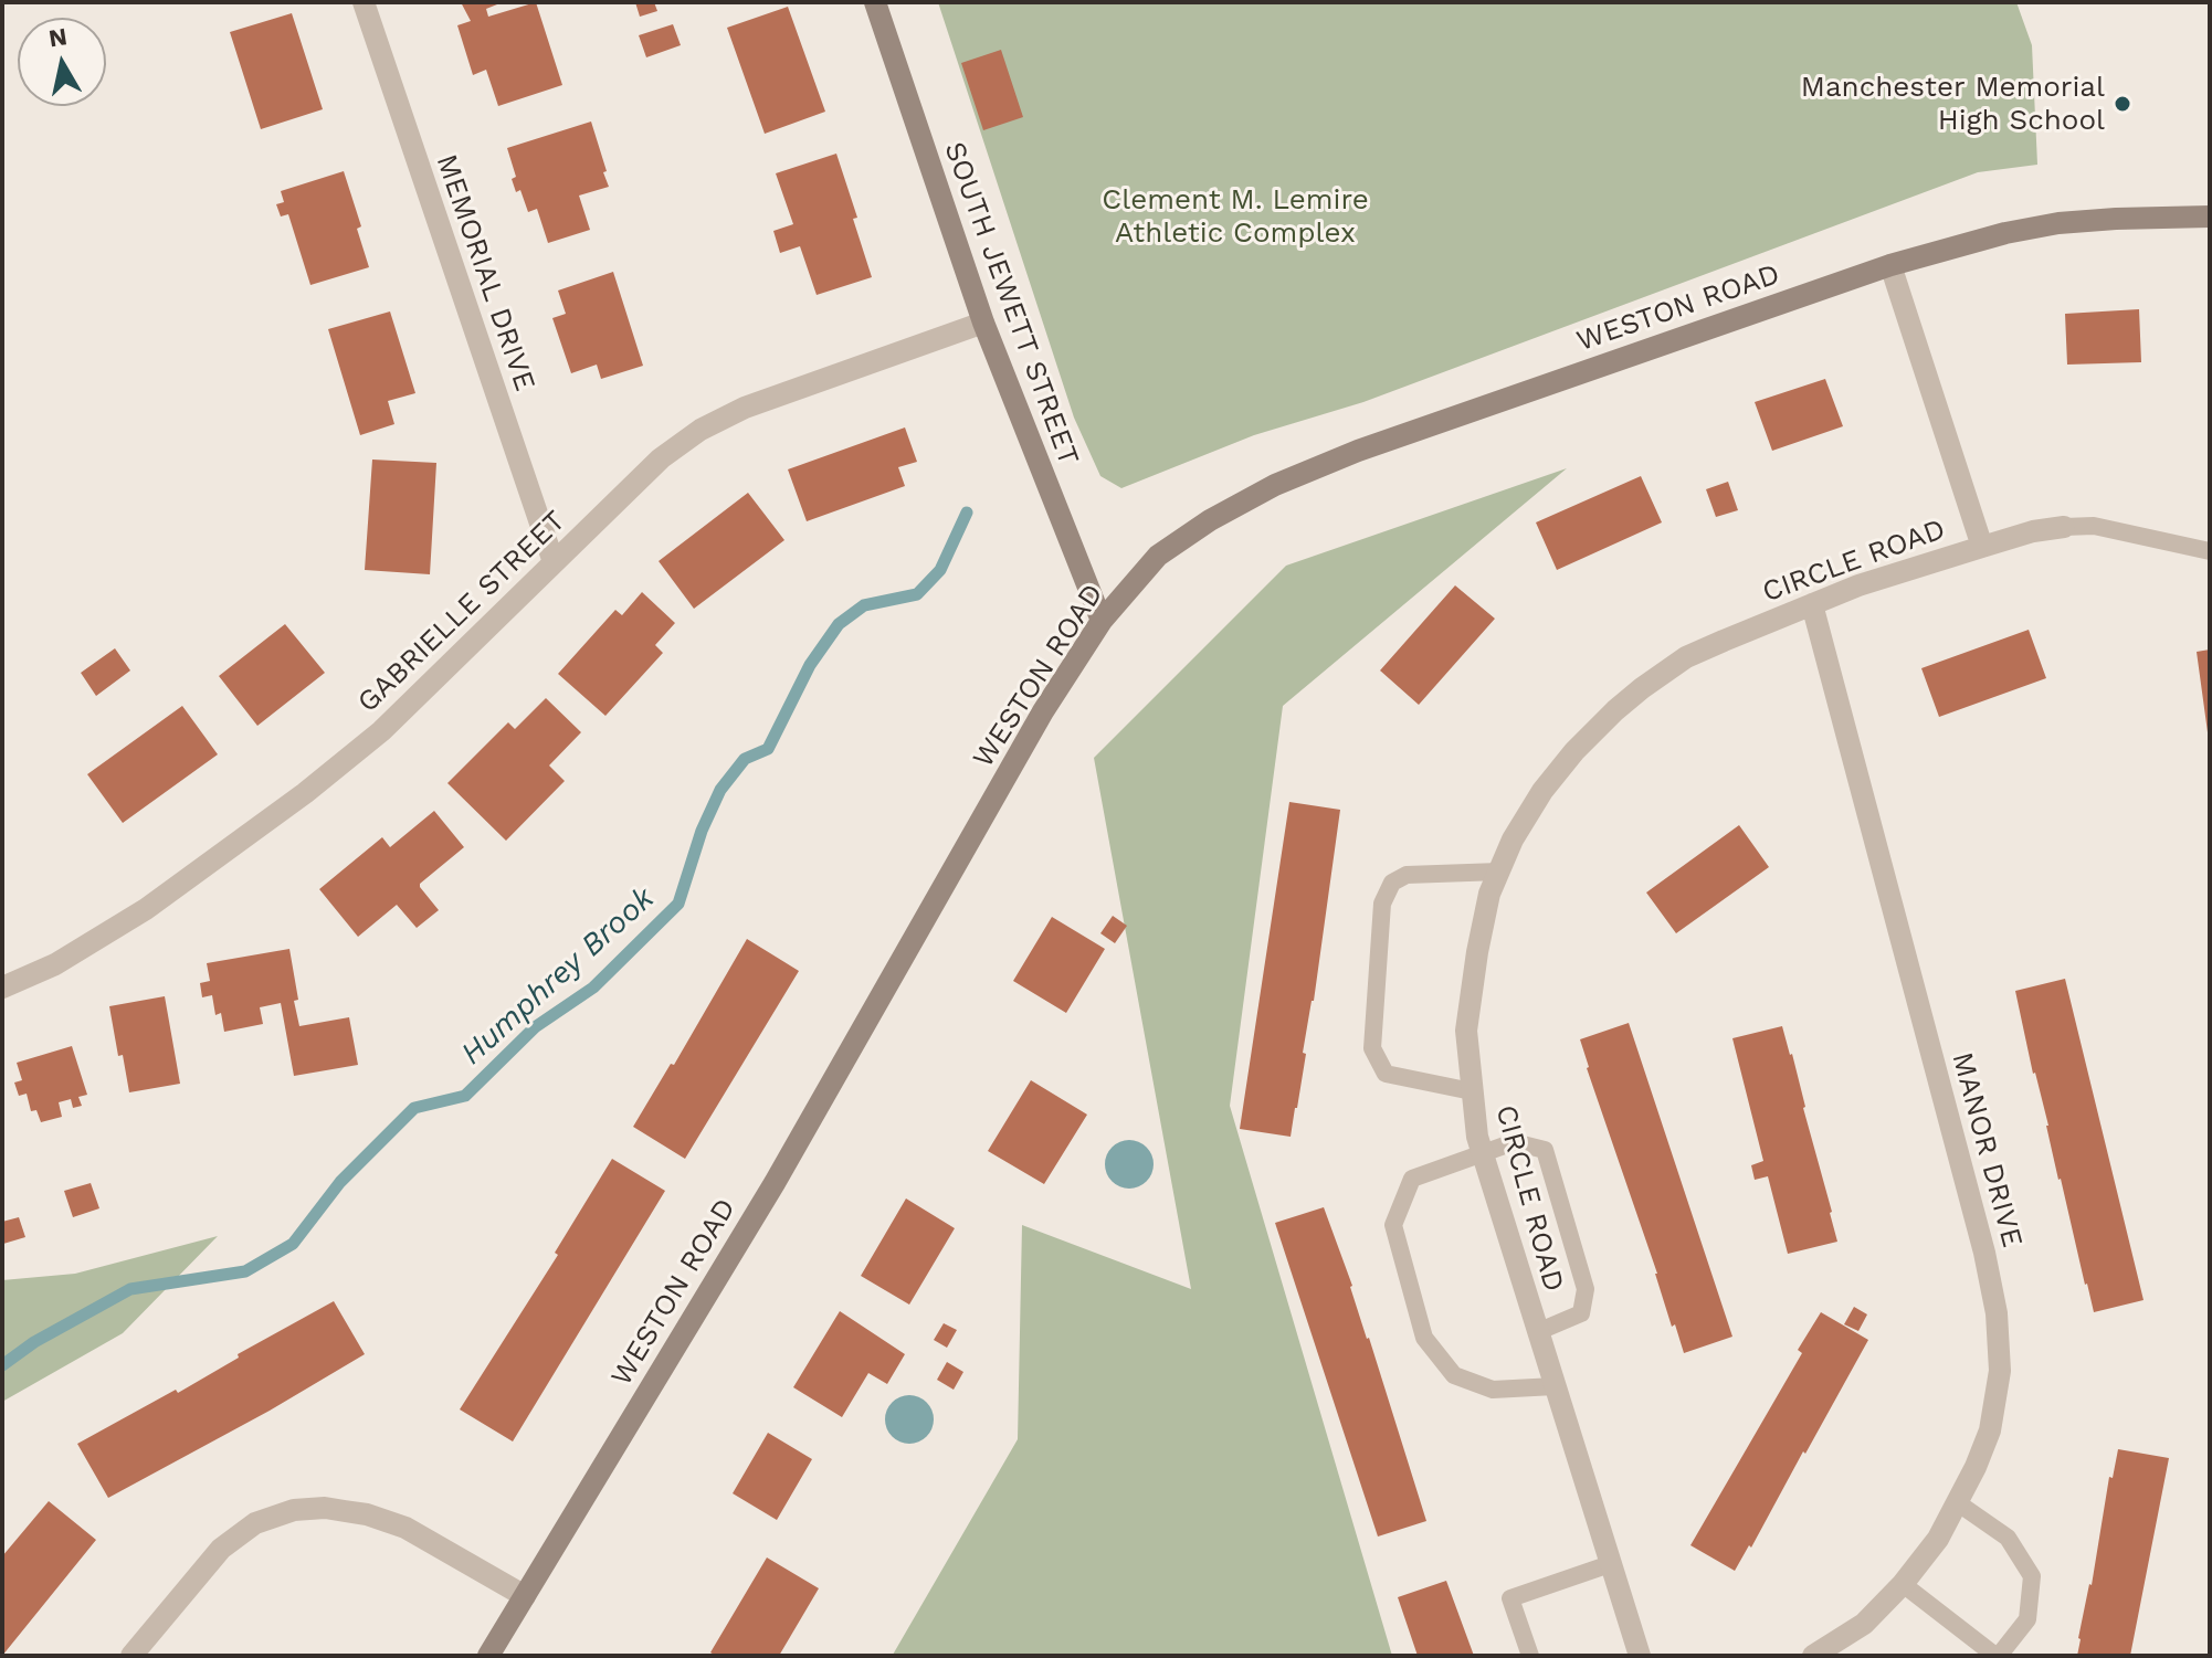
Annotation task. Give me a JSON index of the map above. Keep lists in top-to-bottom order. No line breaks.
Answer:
{"streets":{"street":["MEMORIAL DRIVE","SOUTH JEWETT STREET","WESTON ROAD","CIRCLE ROAD","GABRIELLE STREET","MANOR DRIVE"]},"crossings":[["MEMORIAL DRIVE","GABRIELLE STREET"],["SOUTH JEWETT STREET","WESTON ROAD"],["SOUTH JEWETT STREET","GABRIELLE STREET"],["WESTON ROAD","CIRCLE ROAD"],["CIRCLE ROAD","MANOR DRIVE"]],"water":["Humphrey Brook"],"parks":["Clement M. Lemire Athletic Complex"],"places":["Manchester Memorial High School"],"north":"top"}
